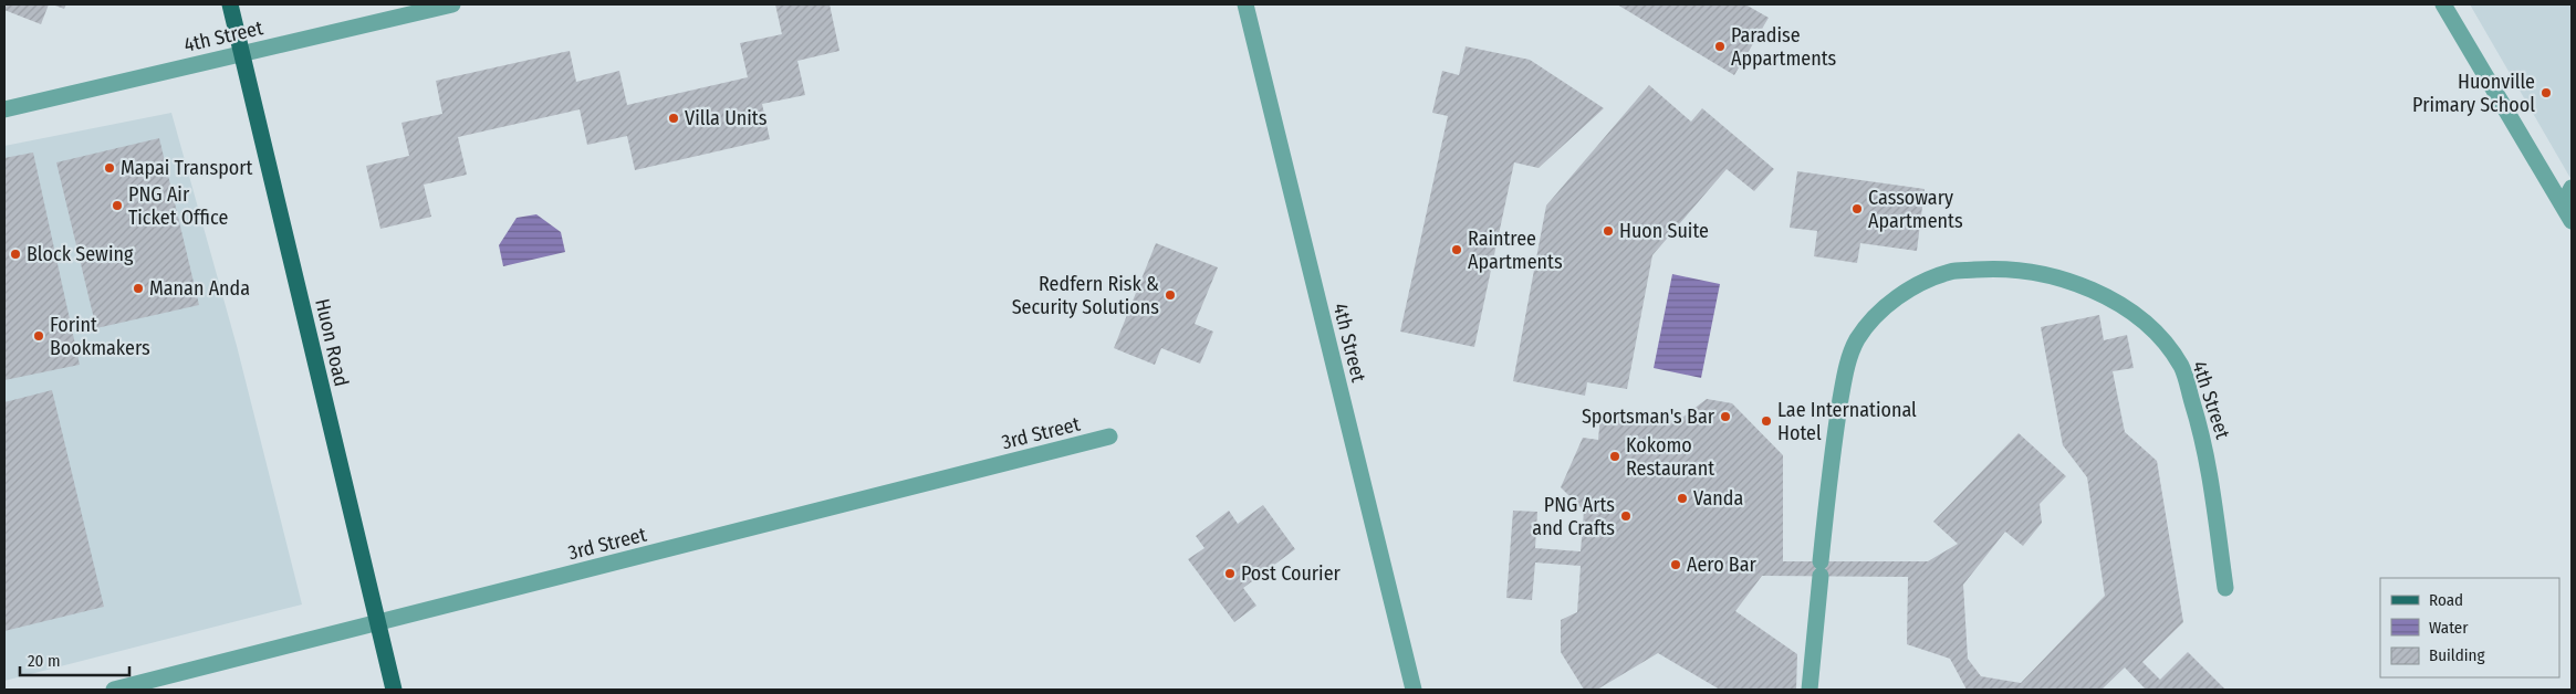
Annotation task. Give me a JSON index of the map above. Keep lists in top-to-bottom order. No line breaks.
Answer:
{"streets":{"main road":["Huon Road"],"street":["4th Street","3rd Street"]},"crossings":[["4th Street","Huon Road"],["Huon Road","3rd Street"]],"places":["Paradise Appartments","Huonville Primary School","Villa Units","Mapai Transport","PNG Air Ticket Office","Cassowary Apartments","Huon Suite","Raintree Apartments","Block Sewing","Manan Anda","Redfern Risk & Security Solutions","Forint Bookmakers","Sportsman's Bar","Lae International Hotel","Kokomo Restaurant","Vanda","PNG Arts and Crafts","Aero Bar","Post Courier"],"legend":["Road","Water","Building"],"scale_bar":"20 m"}
